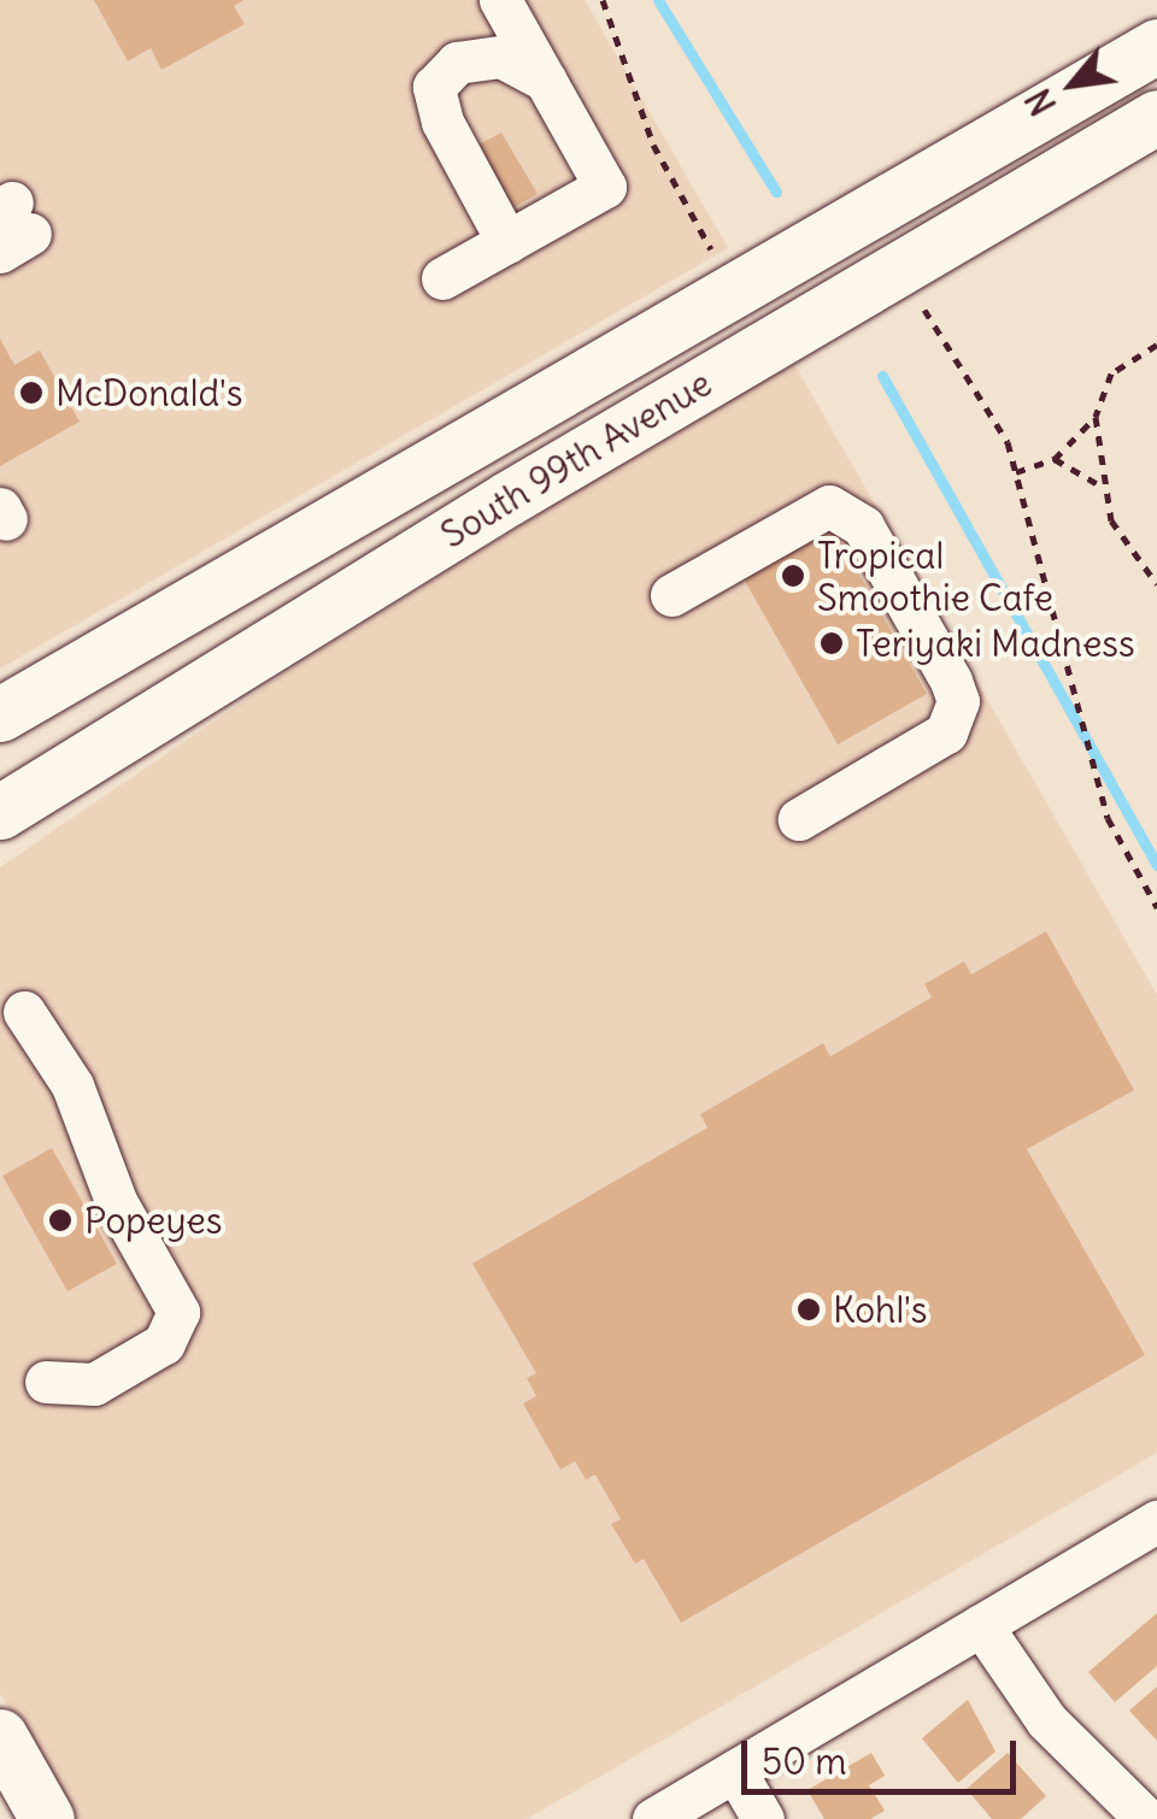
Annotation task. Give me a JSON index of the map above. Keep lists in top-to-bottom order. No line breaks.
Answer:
{"streets":{"main road":["South 99th Avenue"]},"places":["McDonald's","Tropical Smoothie Cafe","Teriyaki Madness","Popeyes","Kohl's"],"scale_bar":"50 m","north":"bottom left"}
